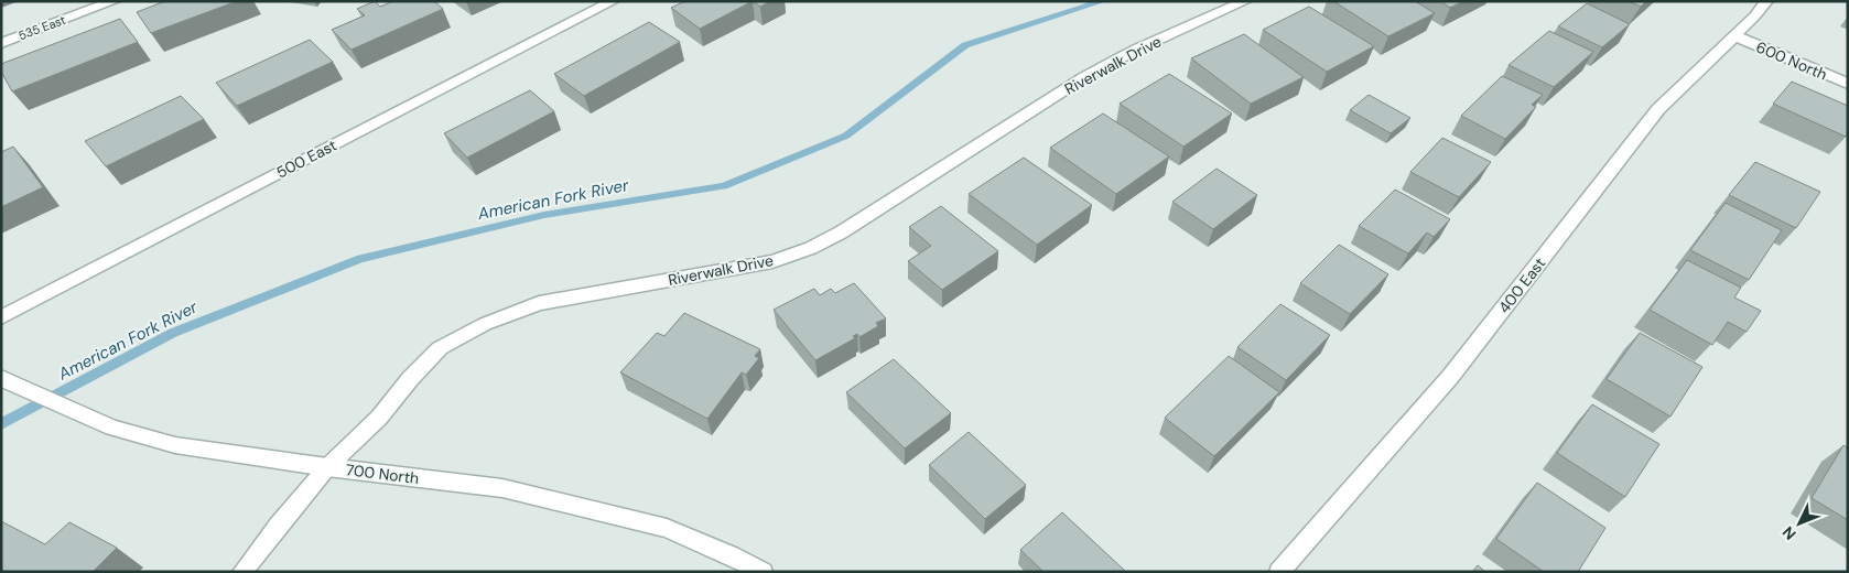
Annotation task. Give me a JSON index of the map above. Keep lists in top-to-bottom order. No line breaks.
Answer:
{"streets":{"street":["535 East","600 North","Riverwalk Drive","500 East","400 East","700 North"]},"crossings":[["600 North","400 East"],["Riverwalk Drive","700 North"]],"water":["American Fork River"],"north":"bottom left"}
